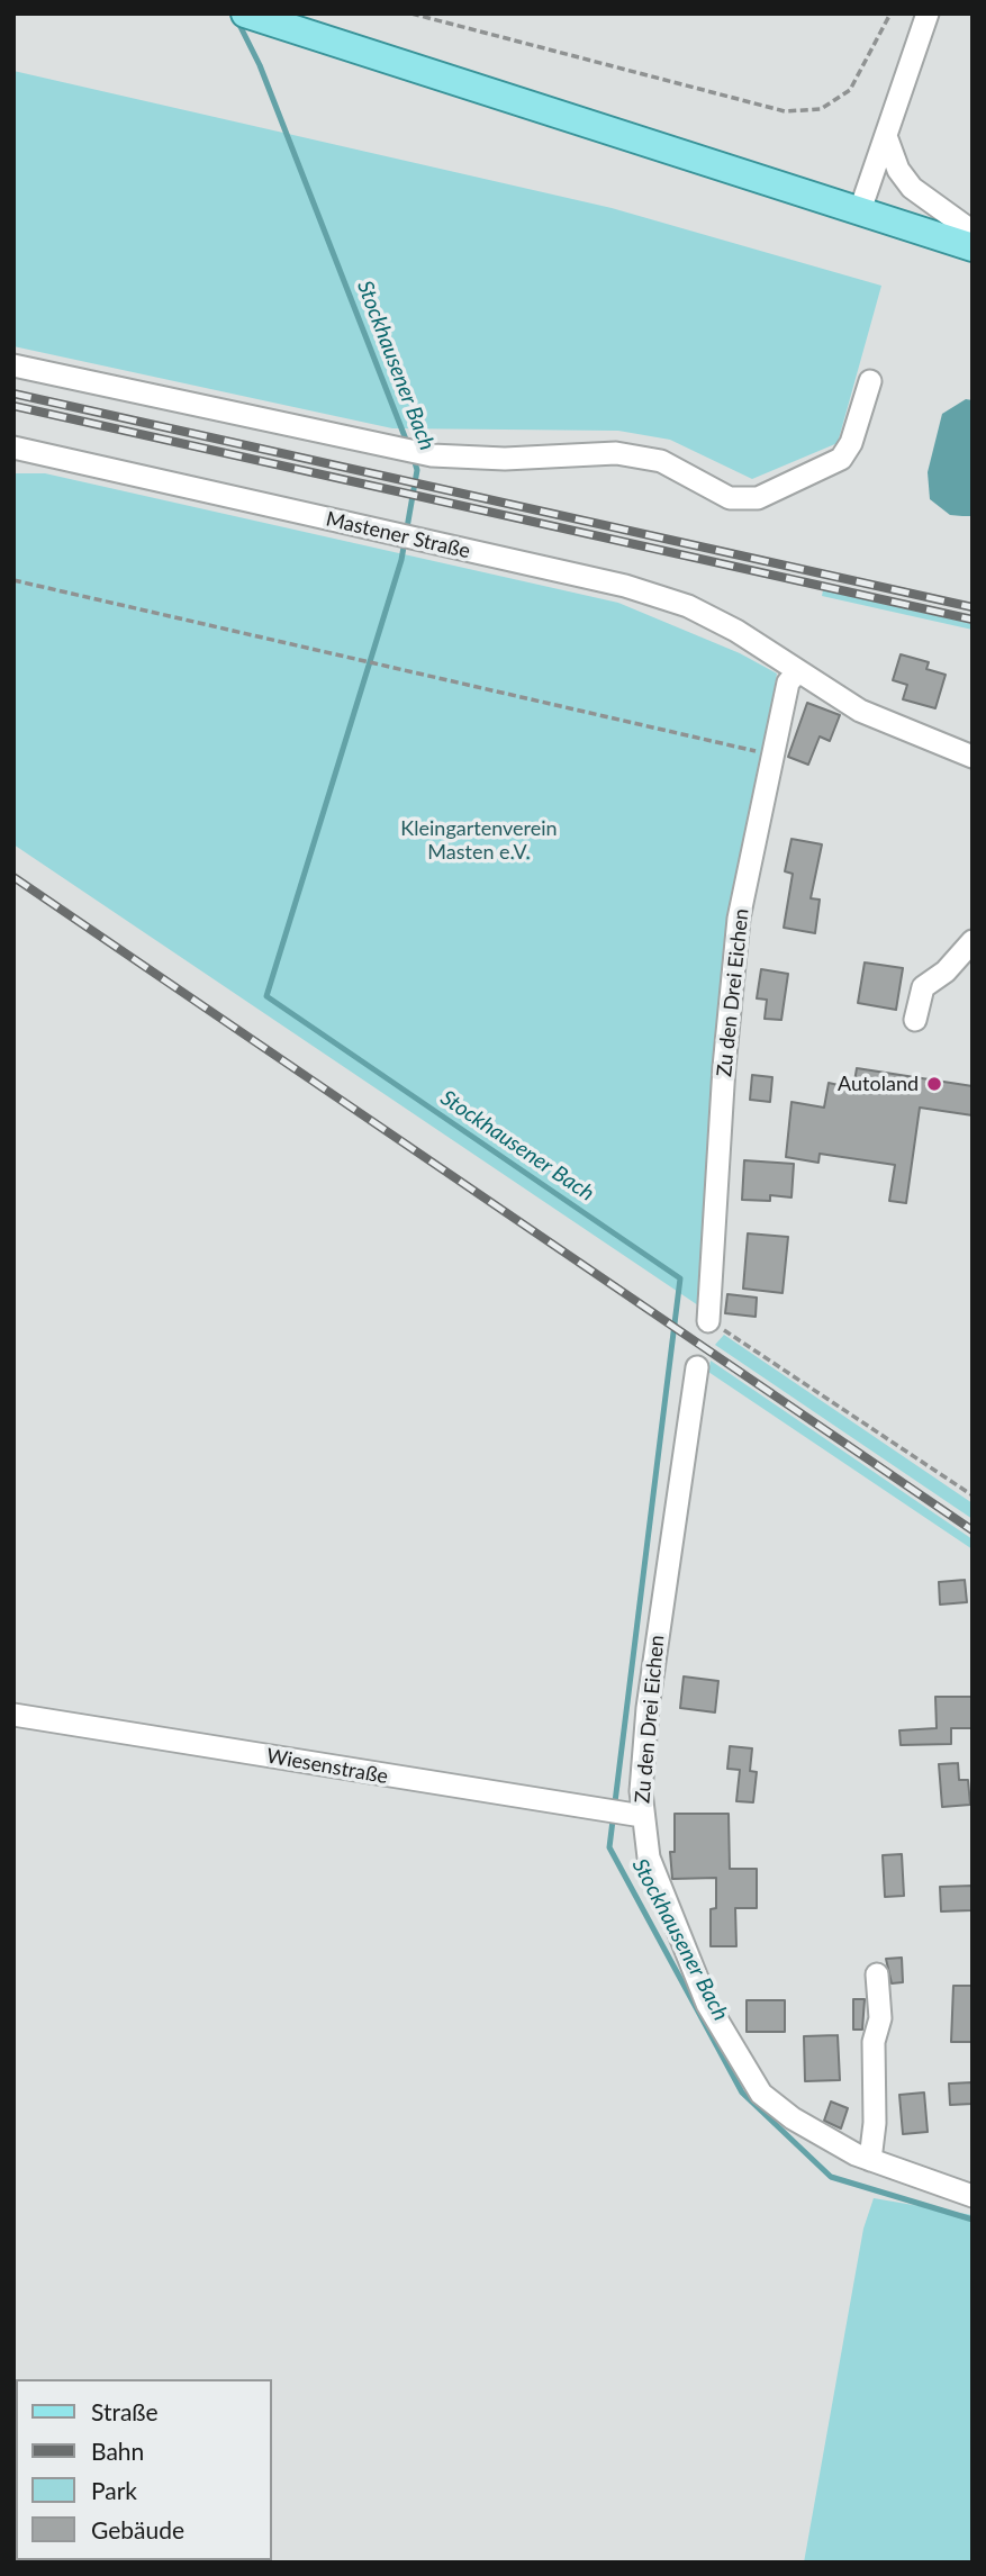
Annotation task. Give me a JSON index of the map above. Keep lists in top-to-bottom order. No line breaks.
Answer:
{"streets":{"street":["Mastener Straße","Zu den Drei Eichen","Wiesenstraße"]},"crossings":[["Mastener Straße","Zu den Drei Eichen"],["Zu den Drei Eichen","Wiesenstraße"]],"water":["Stockhausener Bach"],"parks":["Kleingartenverein Masten e.V."],"places":["Autoland"],"legend":["Straße","Bahn","Park","Gebäude"]}
